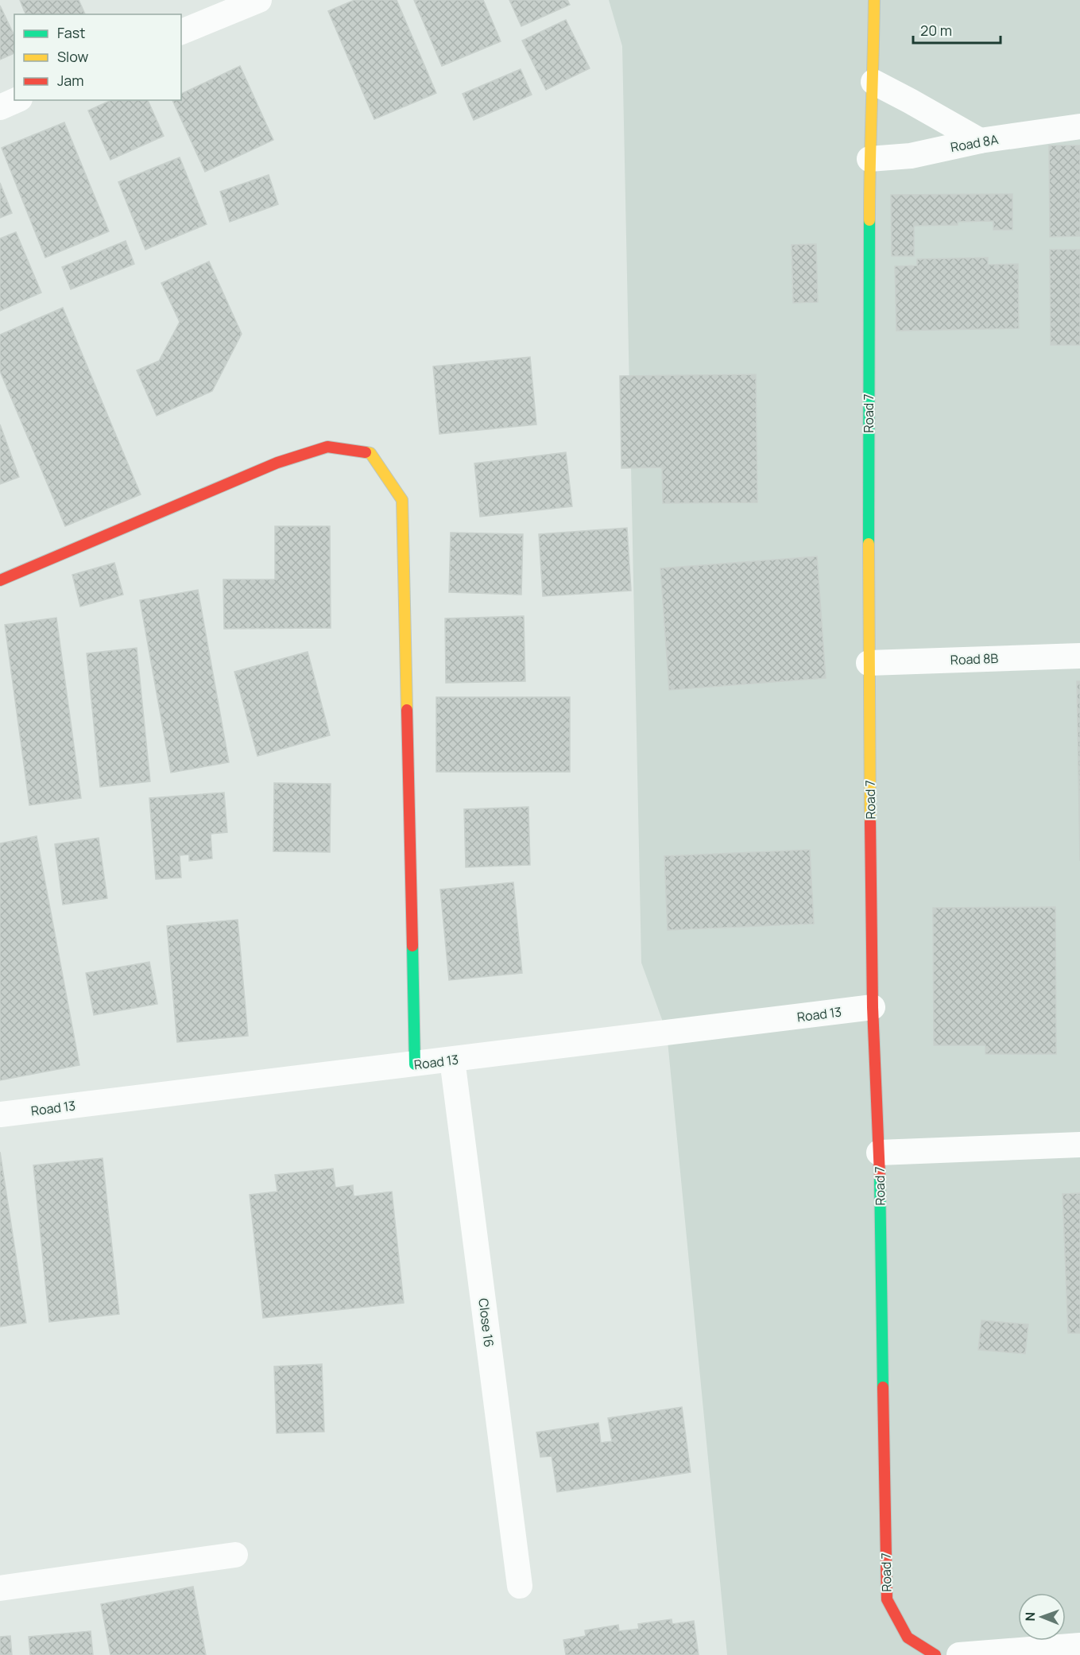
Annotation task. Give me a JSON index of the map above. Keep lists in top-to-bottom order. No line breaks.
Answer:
{"streets":{"street":["Road 8A","Road 7","Road 8B","Road 13","Close 16"]},"crossings":[["Road 8A","Road 7"],["Road 7","Road 8B"],["Road 7","Road 13"],["Road 13","Close 16"]],"legend":["Fast","Slow","Jam"],"scale_bar":"20 m","north":"left"}
